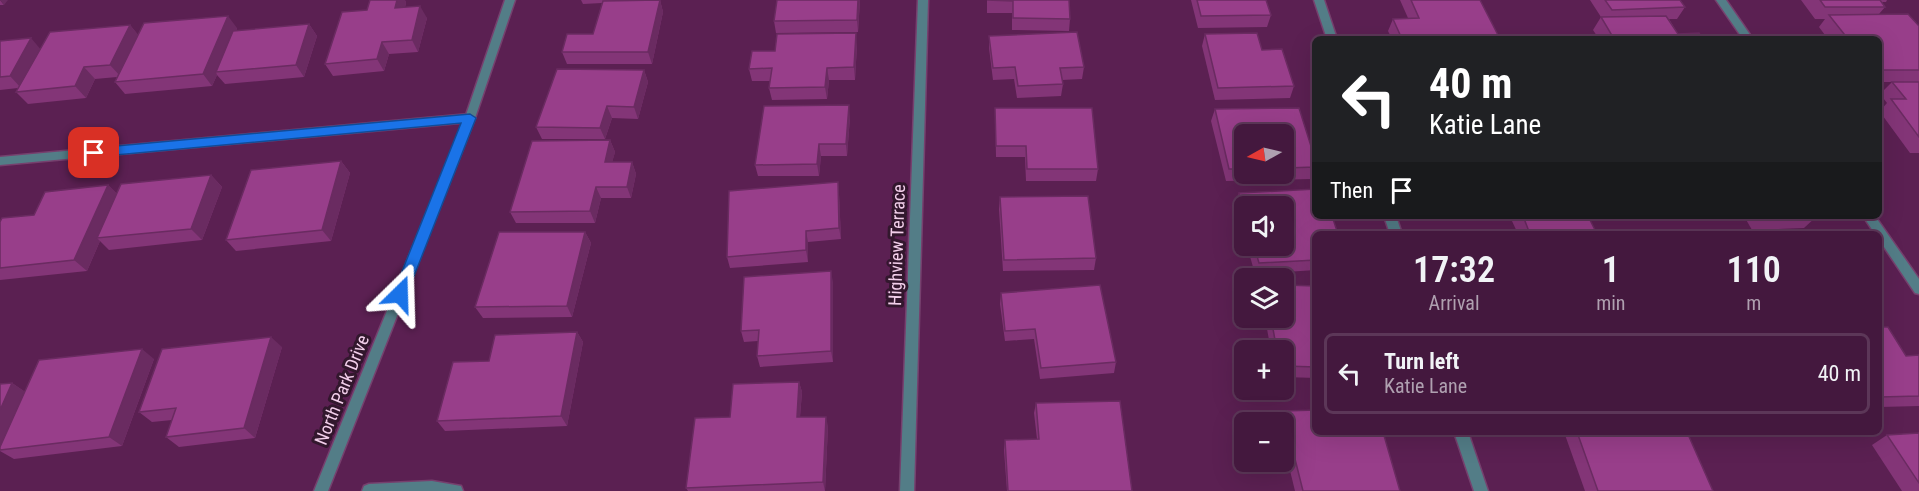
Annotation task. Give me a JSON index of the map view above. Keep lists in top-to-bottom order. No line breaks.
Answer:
{"streets":{"street":["Highview Terrace","North Park Drive"]},"north":"left","page":{"turn":["40 m","Katie Lane"],"map_buttons":["+","−"],"then":"Then","eta":["17:32","Arrival","1","min","110","m"],"list":[{"name":"Turn left","note":"Katie Lane","value":"40 m"}]}}
